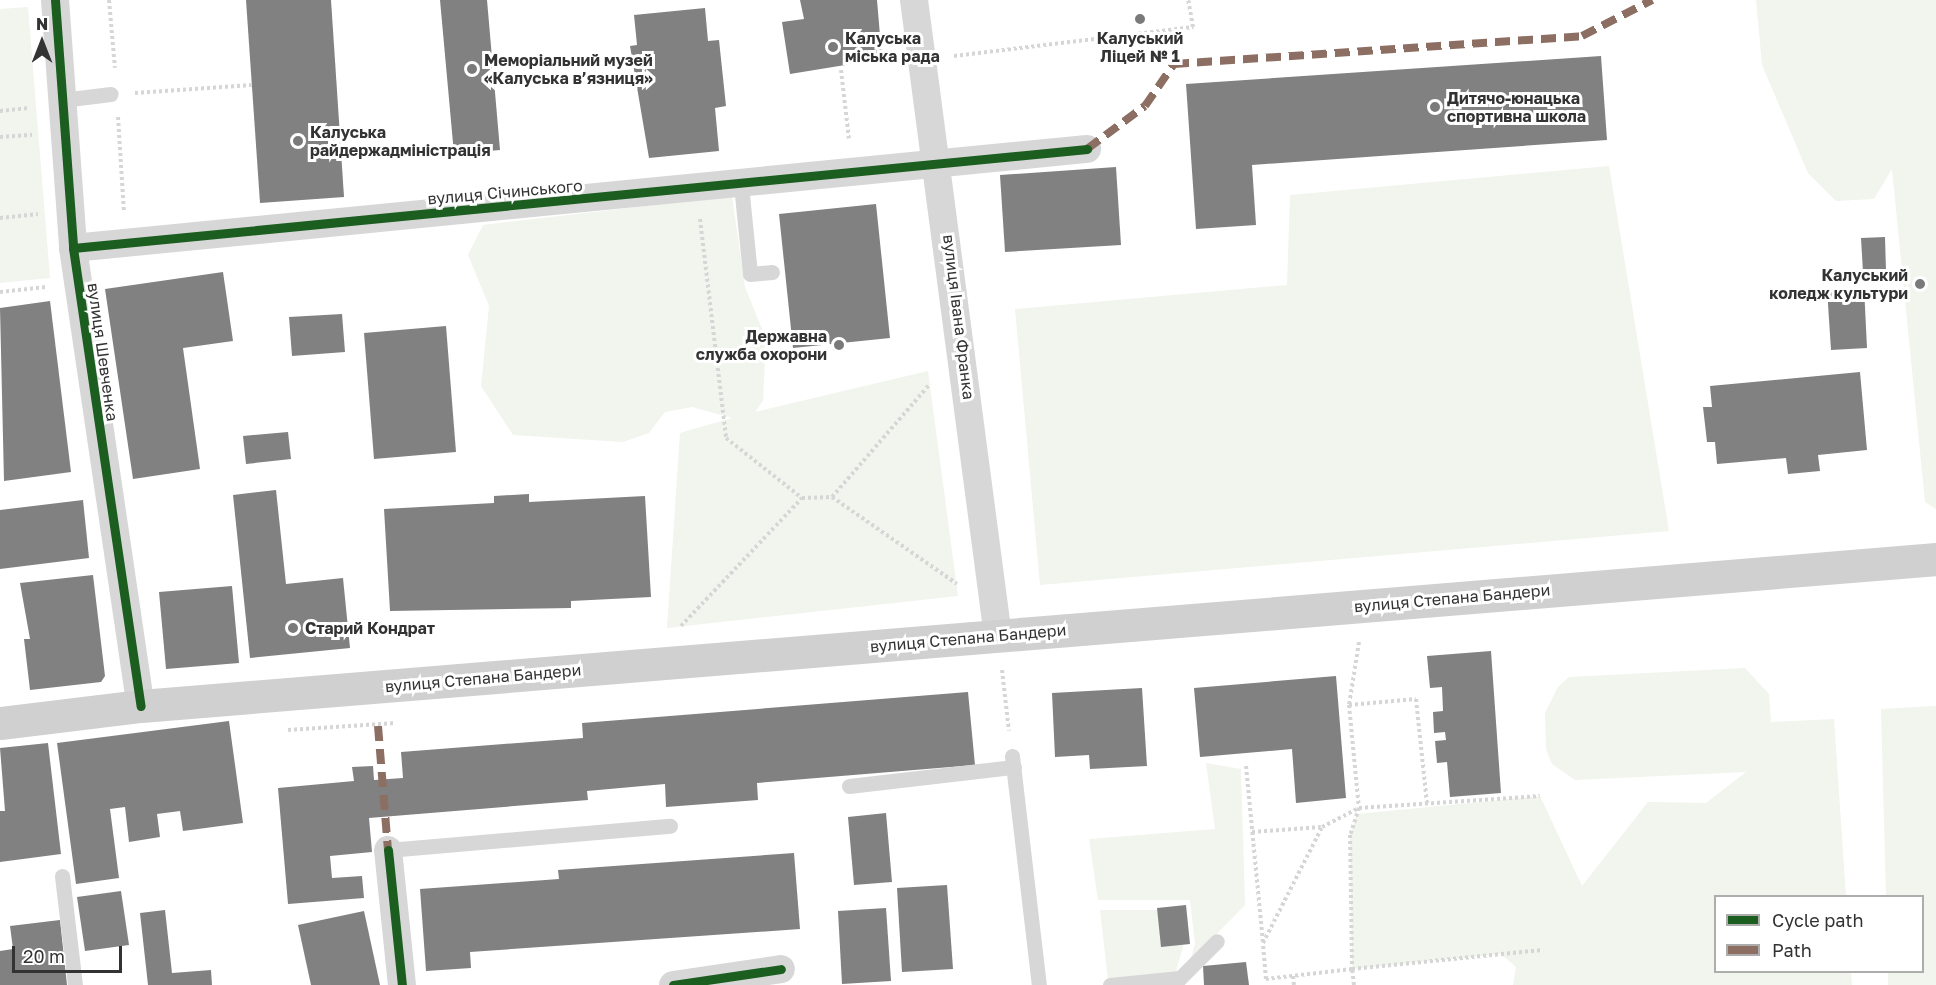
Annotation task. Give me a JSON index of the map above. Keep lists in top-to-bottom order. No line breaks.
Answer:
{"streets":{"main road":["вулиця Степана Бандери"],"street":["вулиця Січинського","вулиця Івана Франка","вулиця Шевченка"]},"crossings":[["вулиця Січинського","вулиця Івана Франка"],["вулиця Січинського","вулиця Шевченка"],["вулиця Івана Франка","вулиця Степана Бандери"],["вулиця Шевченка","вулиця Степана Бандери"]],"places":["Калуський Ліцей № 1","Калуська міська рада","Меморіальний музей «Калуська в’язниця»","Дитячо-юнацька спортивна школа","Калуська райдержадміністрація","Калуський коледж культури","Державна служба охорони","Старий Кондрат"],"legend":["Cycle path","Path"],"scale_bar":"20 m","north":"top"}
